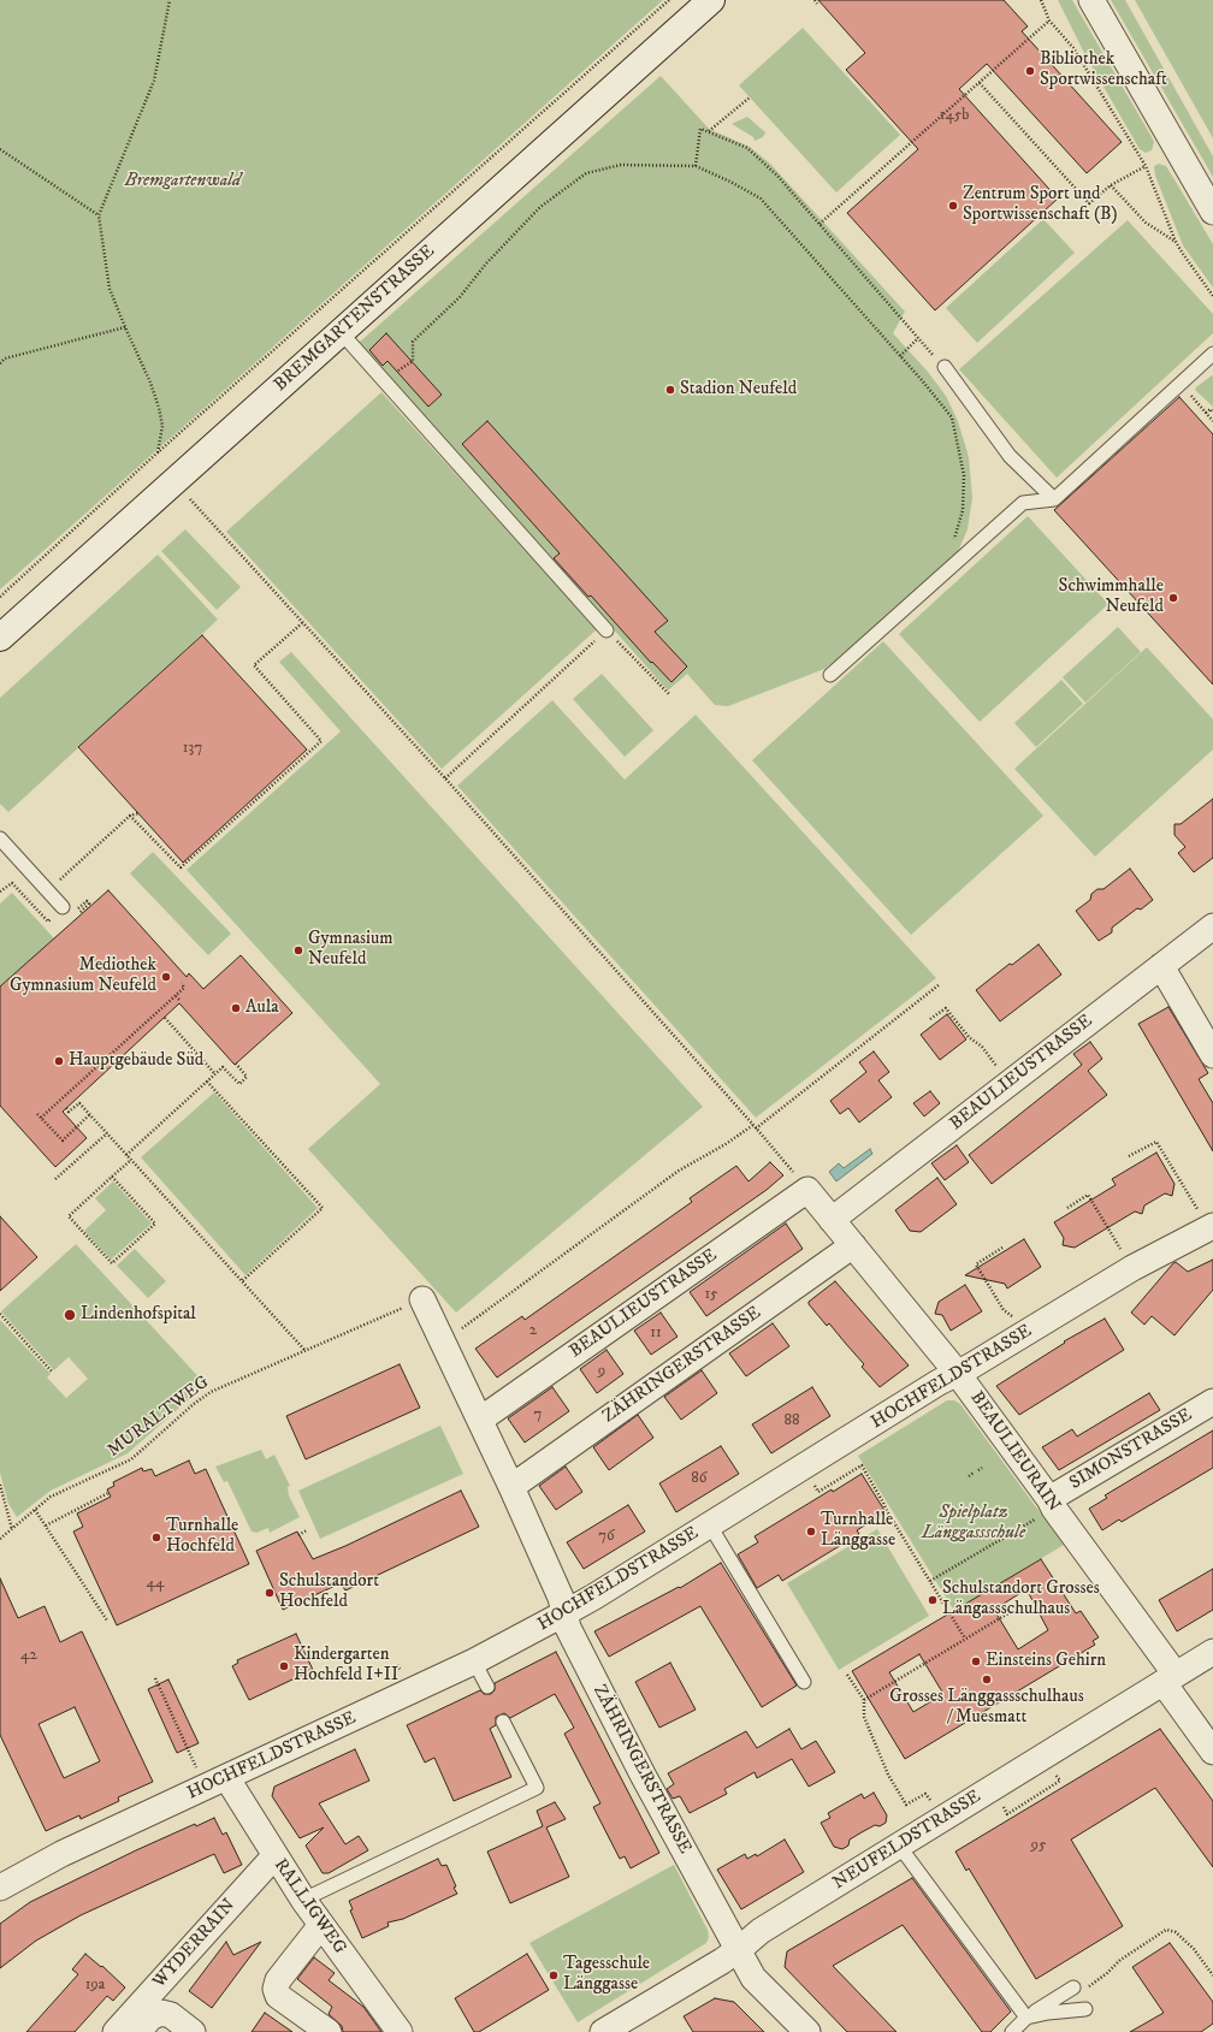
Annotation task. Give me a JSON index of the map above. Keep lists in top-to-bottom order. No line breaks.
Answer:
{"streets":{"main road":["BREMGARTENSTRASSE"],"street":["BEAULIEUSTRASSE","ZÄHRINGERSTRASSE","HOCHFELDSTRASSE","SIMONSTRASSE","BEAULIEURAIN","NEUFELDSTRASSE","RALLIGWEG","WYDERRAIN"],"path":["MURALTWEG"]},"crossings":[["BEAULIEUSTRASSE","ZÄHRINGERSTRASSE"],["BEAULIEUSTRASSE","BEAULIEURAIN"],["ZÄHRINGERSTRASSE","HOCHFELDSTRASSE"],["ZÄHRINGERSTRASSE","MURALTWEG"],["ZÄHRINGERSTRASSE","BEAULIEURAIN"],["ZÄHRINGERSTRASSE","NEUFELDSTRASSE"],["HOCHFELDSTRASSE","BEAULIEURAIN"],["HOCHFELDSTRASSE","RALLIGWEG"],["SIMONSTRASSE","BEAULIEURAIN"],["BEAULIEURAIN","NEUFELDSTRASSE"],["RALLIGWEG","WYDERRAIN"]],"parks":["Bremgartenwald","Spielplatz Länggassschule"],"places":["Bibliothek Sportwissenschaft","Zentrum Sport und Sportwissenschaft (B)","Stadion Neufeld","Schwimmhalle Neufeld","Gymnasium Neufeld","Mediothek Gymnasium Neufeld","Aula","Hauptgebäude Süd","Lindenhofspital","Turnhalle Länggasse","Turnhalle Hochfeld","Schulstandort Hochfeld","Schulstandort Grosses Längassschulhaus","Einsteins Gehirn","Kindergarten Hochfeld I+II","Grosses Länggassschulhaus / Muesmatt","Tagesschule Länggasse"],"house_numbers":["145b","137","15","2","11","9","7","88","86","76","44","42","95","19a"]}
